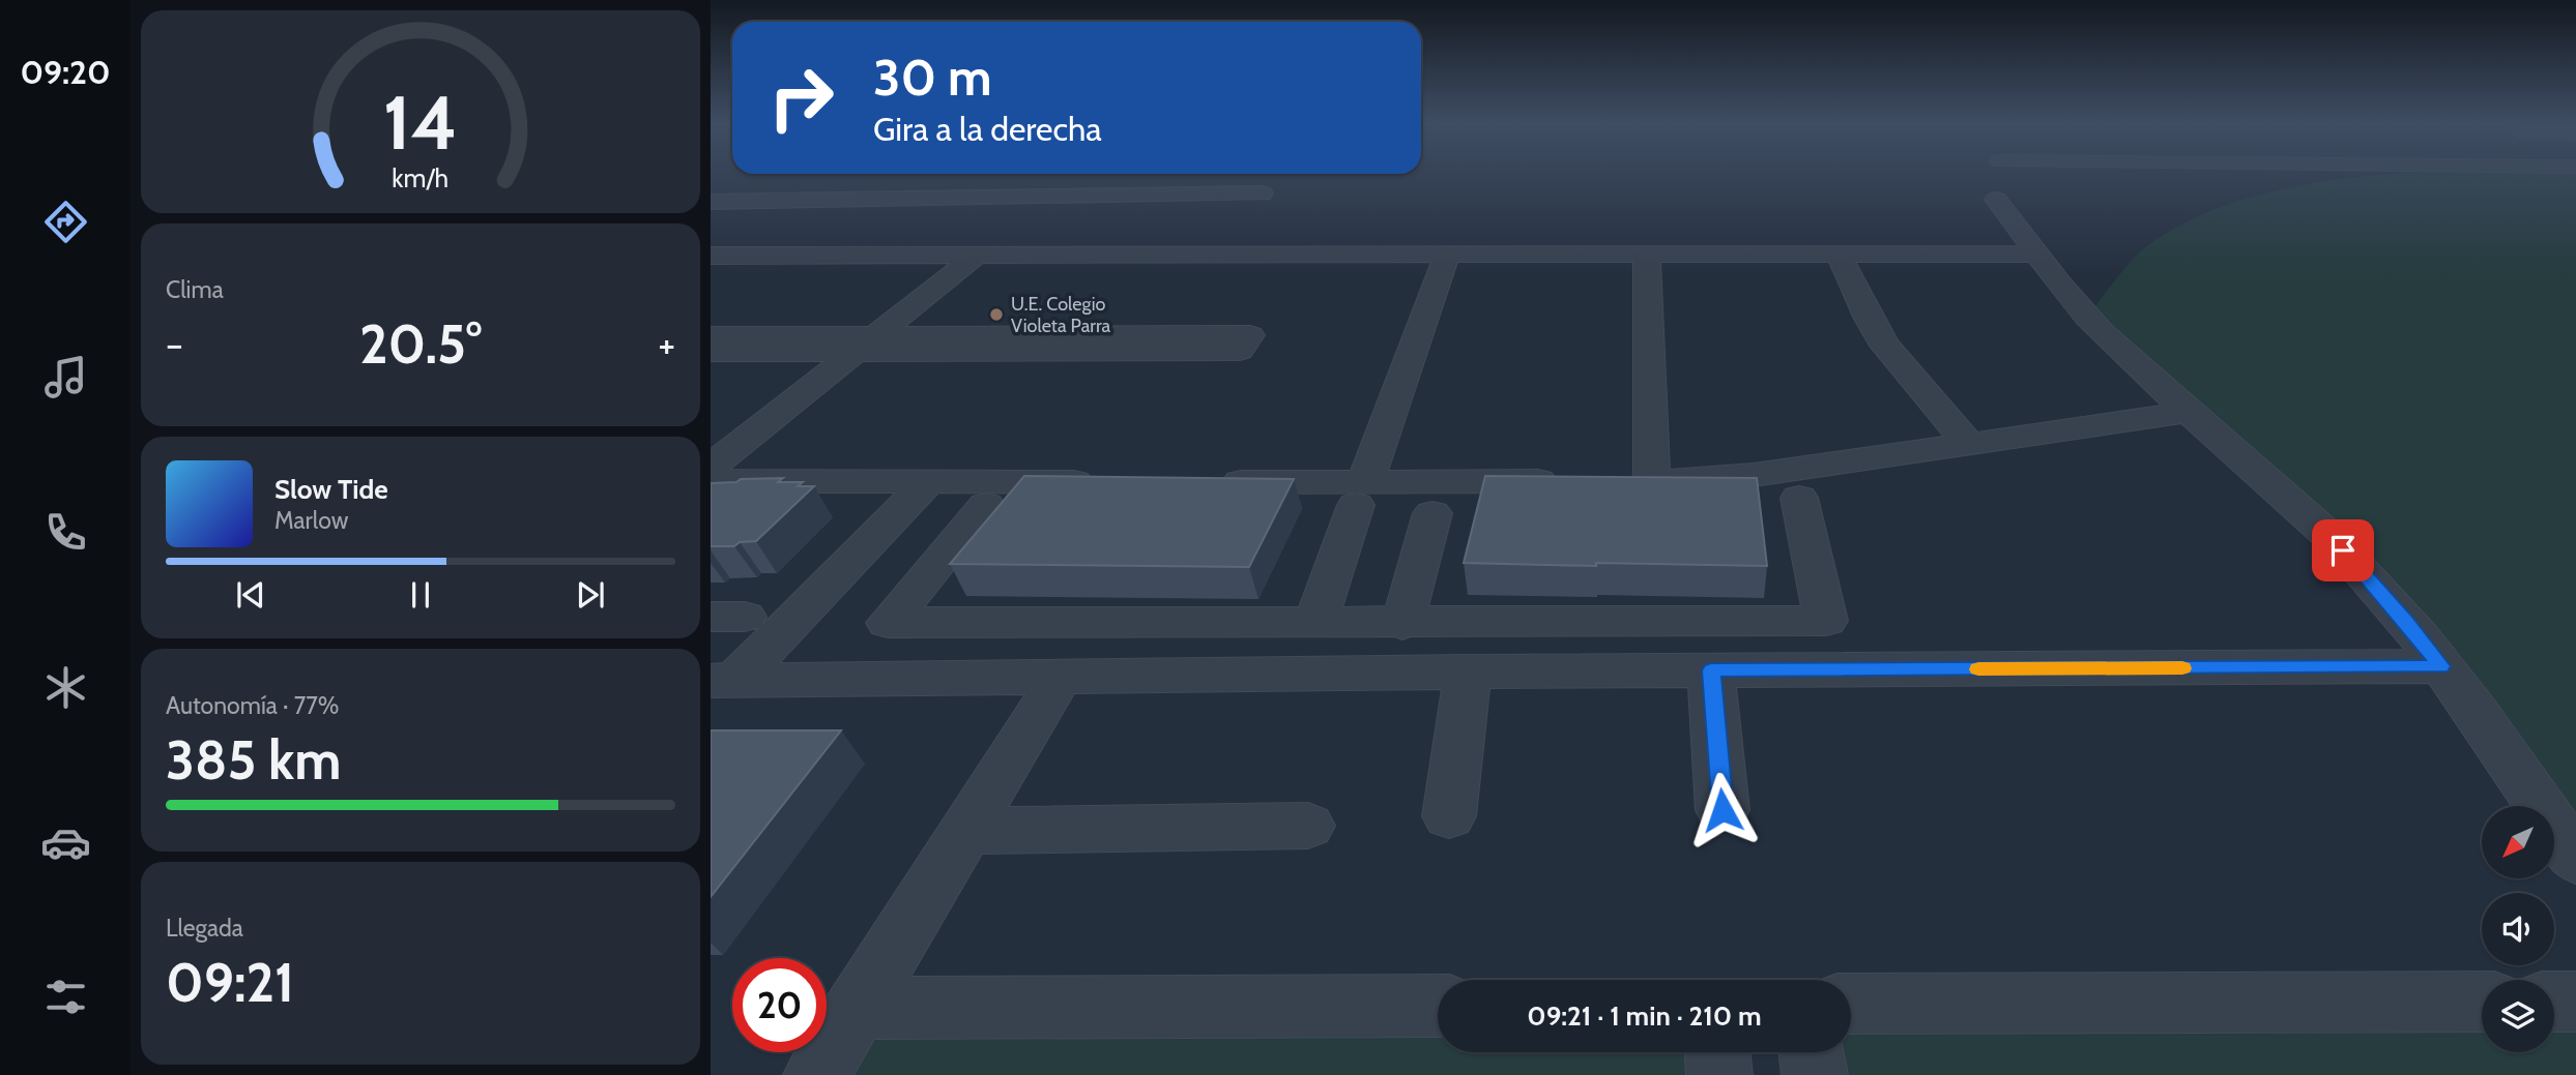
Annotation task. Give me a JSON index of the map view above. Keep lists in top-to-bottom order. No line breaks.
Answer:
{"places":["U.E. Colegio Violeta Parra"],"north":"bottom left","page":{"tabs":"09:20","turn":["30 m","Gira a la derecha"],"tile":["Clima",["Autonomía · 77%","385 km"],["Llegada","09:21"]],"heat":["−","20.5°","+"],"song":["Slow Tide","Marlow"],"limit":"20","trip":"09:21 · 1 min · 210 m","gauge":["14","km/h"]}}
